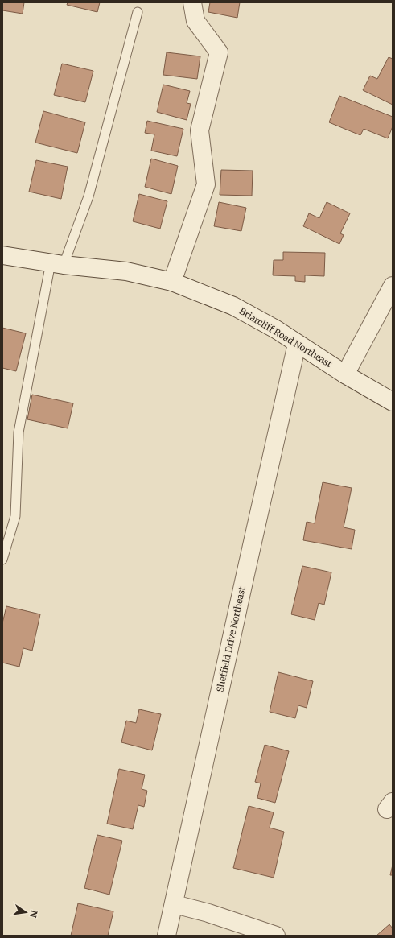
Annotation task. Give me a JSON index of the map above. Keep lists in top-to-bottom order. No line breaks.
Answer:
{"streets":{"street":["Briarcliff Road Northeast","Sheffield Drive Northeast"]},"crossings":[["Briarcliff Road Northeast","Sheffield Drive Northeast"]],"north":"right"}
